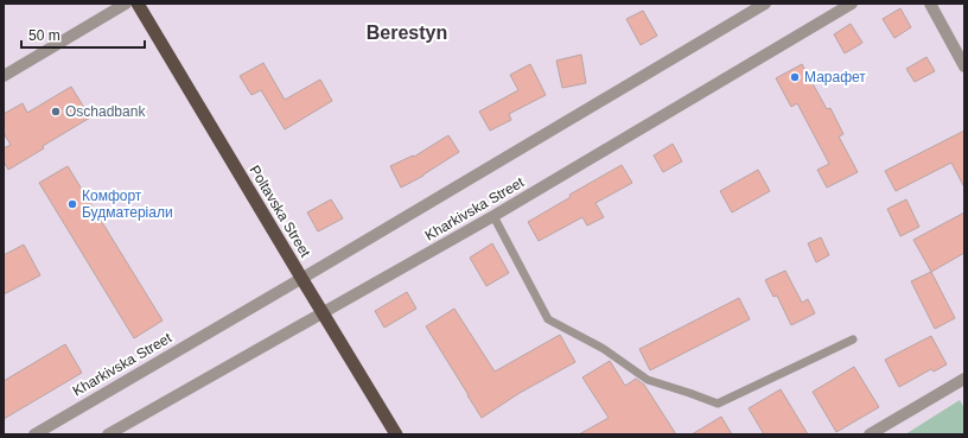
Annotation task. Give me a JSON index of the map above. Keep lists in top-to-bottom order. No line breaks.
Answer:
{"streets":{"highway":["Poltavska Street"],"street":["Kharkivska Street"]},"crossings":[["Kharkivska Street","Poltavska Street"]],"districts":["Berestyn"],"places":["Марафет","Oschadbank","Комфорт Будматеріали"],"scale_bar":"50 m"}
